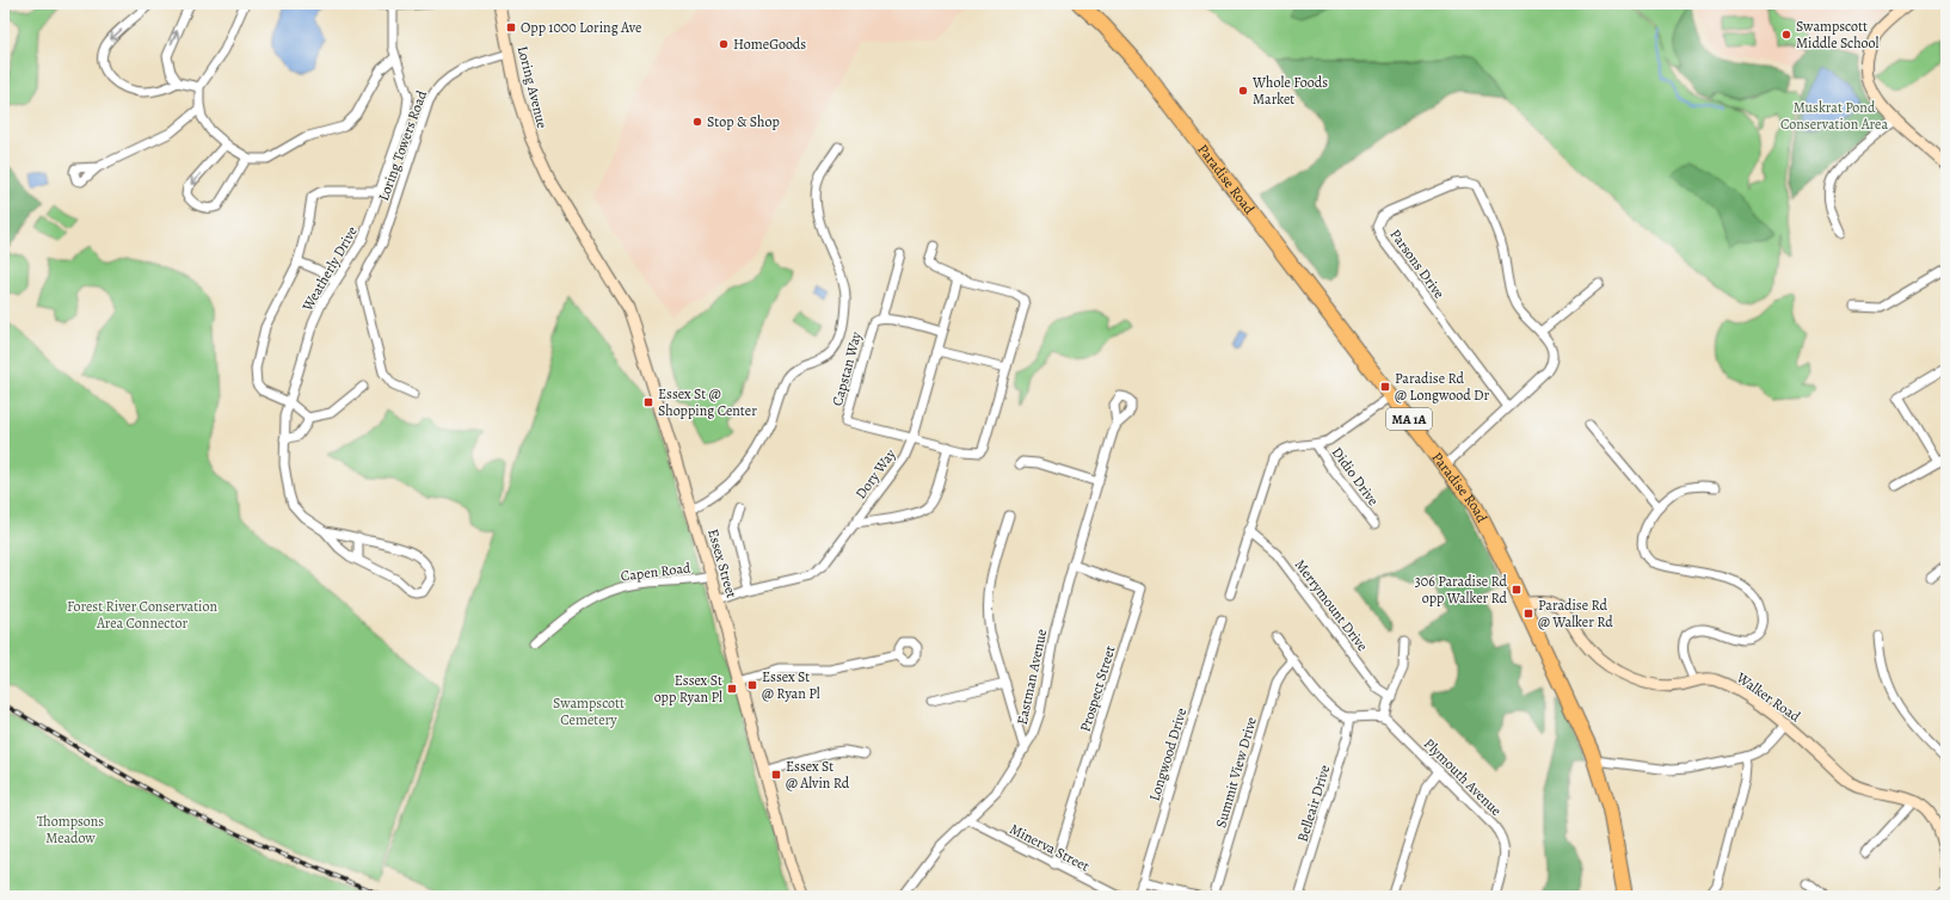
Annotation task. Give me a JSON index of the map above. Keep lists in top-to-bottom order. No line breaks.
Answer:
{"streets":{"highway":["Paradise Road","MA 1A"],"main road":["Loring Avenue","Essex Street","Walker Road"],"street":["Loring Towers Road","Parsons Drive","Weatherly Drive","Capstan Way","Dory Way","Didio Drive","Capen Road","Merrymount Drive","Eastman Avenue","Prospect Street","Longwood Drive","Summit View Drive","Plymouth Avenue","Belleair Drive","Minerva Street"]},"crossings":[["Loring Avenue","Loring Towers Road"],["Loring Avenue","Essex Street"],["Paradise Road","Parsons Drive"],["Paradise Road","Walker Road"],["Capstan Way","Dory Way"],["Dory Way","Essex Street"],["Essex Street","Capen Road"],["Eastman Avenue","Prospect Street"],["Eastman Avenue","Minerva Street"],["Prospect Street","Minerva Street"]],"parks":["Muskrat Pond Conservation Area","Forest River Conservation Area Connector","Swampscott Cemetery","Thompsons Meadow"],"places":{"transit":["Opp 1000 Loring Ave","Paradise Rd @ Longwood Dr","Essex St @ Shopping Center","306 Paradise Rd opp Walker Rd","Paradise Rd @ Walker Rd","Essex St @ Ryan Pl","Essex St opp Ryan Pl","Essex St @ Alvin Rd"],"other":["Swampscott Middle School","HomeGoods","Whole Foods Market","Stop & Shop"]}}
